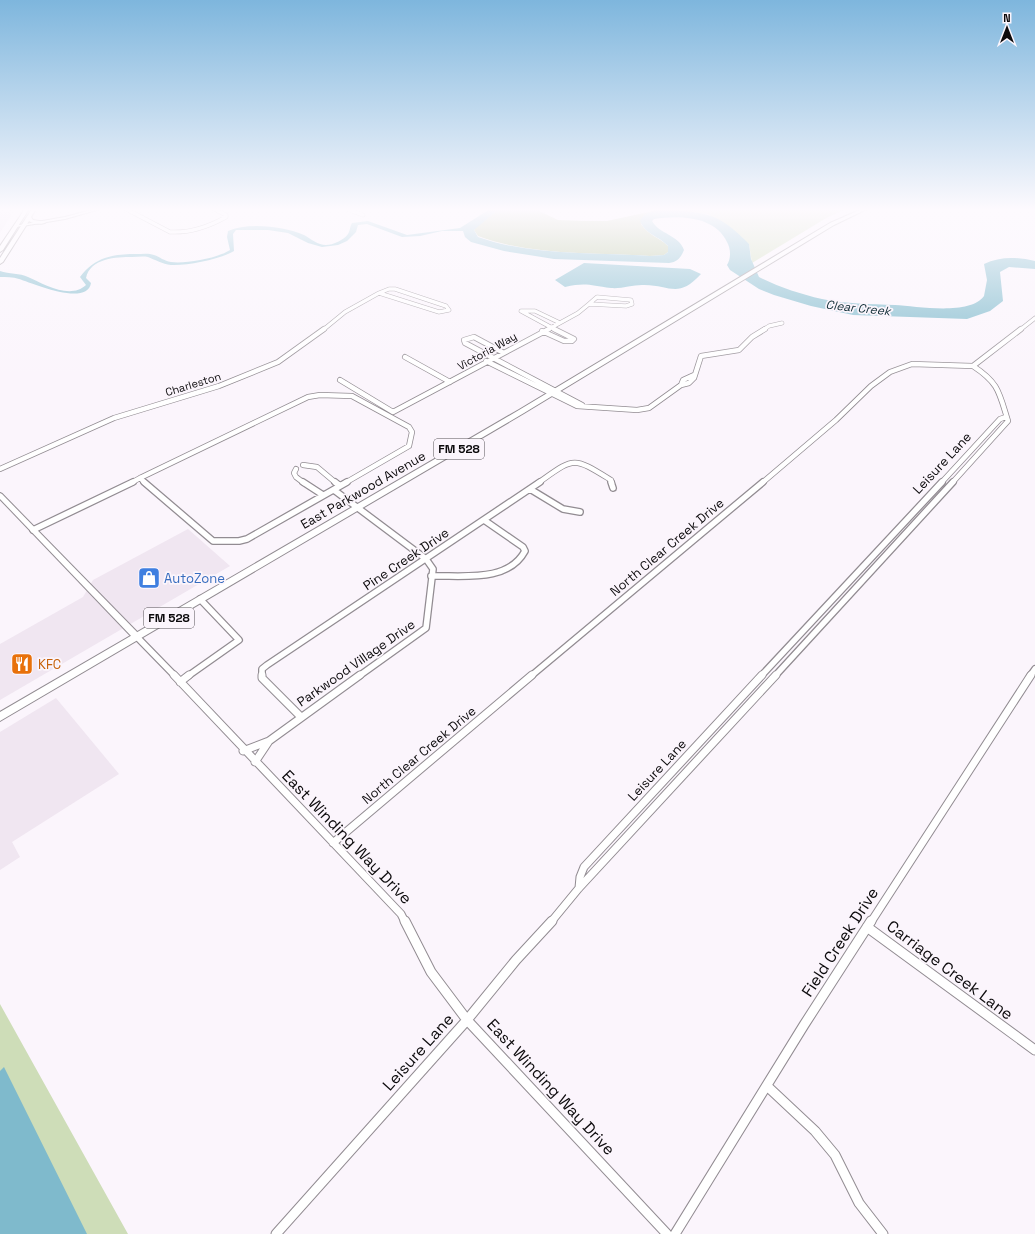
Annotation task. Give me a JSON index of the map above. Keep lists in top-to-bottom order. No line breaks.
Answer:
{"streets":{"main road":["FM 528","East Parkwood Avenue"],"street":["Victoria Way","Charleston","Leisure Lane","North Clear Creek Drive","Pine Creek Drive","Parkwood Village Drive","East Winding Way Drive","Field Creek Drive","Carriage Creek Lane"]},"crossings":[["Leisure Lane","East Winding Way Drive"],["East Parkwood Avenue","East Winding Way Drive"],["North Clear Creek Drive","East Winding Way Drive"],["Pine Creek Drive","Parkwood Village Drive"],["Parkwood Village Drive","East Winding Way Drive"],["Field Creek Drive","Carriage Creek Lane"]],"water":["Clear Creek"],"places":{"shop":["AutoZone"],"restaurant":["KFC"]},"north":"top"}
